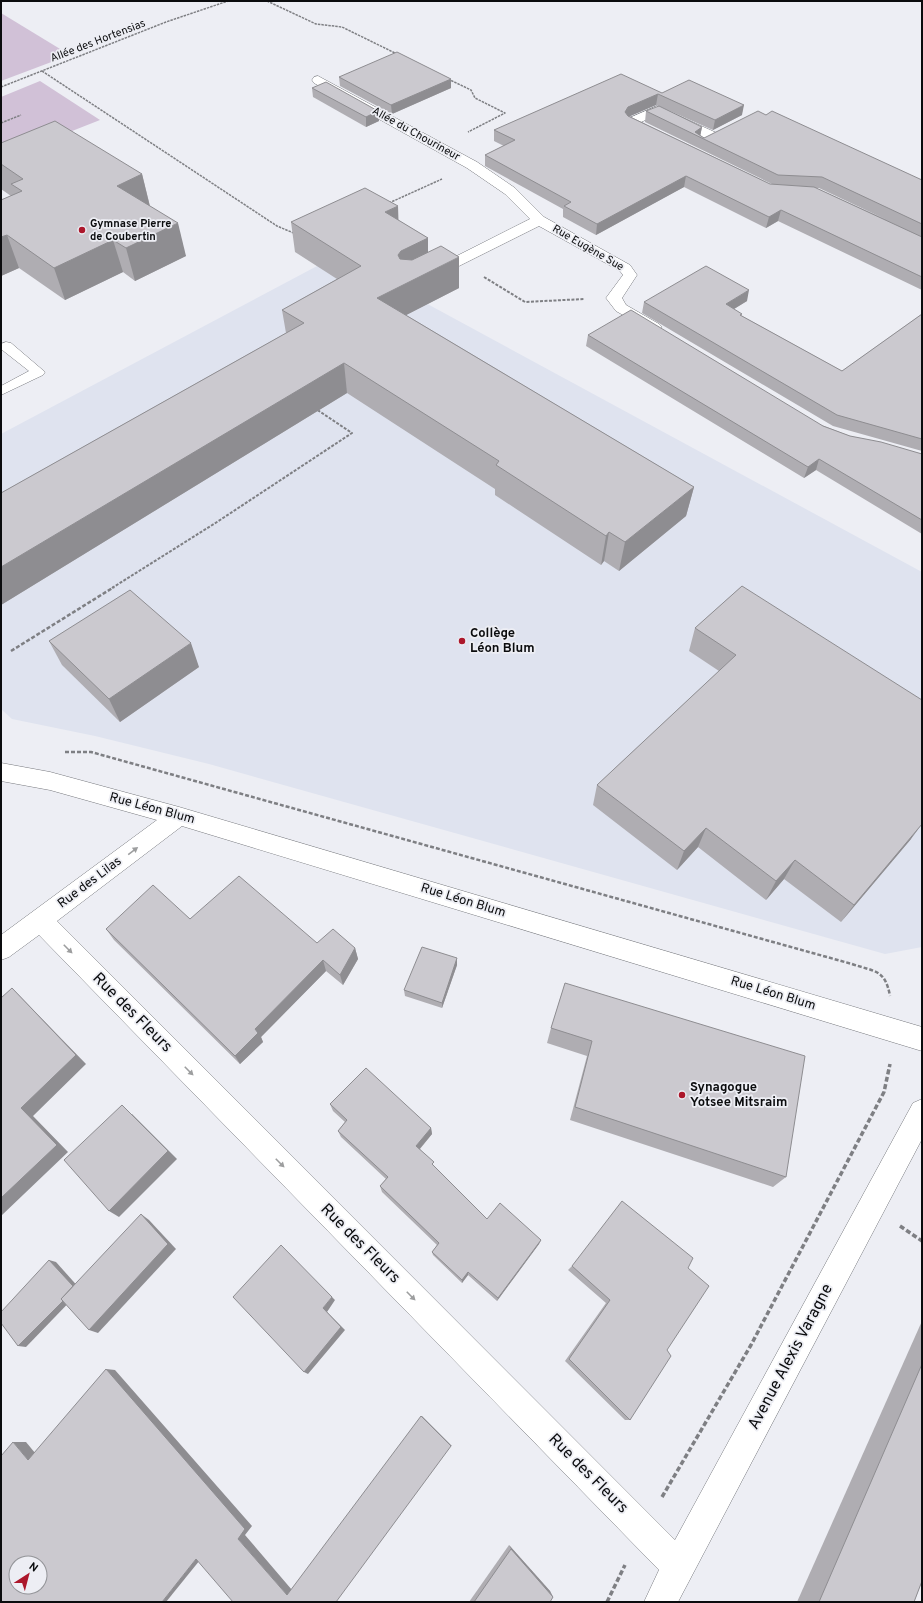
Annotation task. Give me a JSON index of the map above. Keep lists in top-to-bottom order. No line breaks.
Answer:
{"streets":{"street":["Allée du Chourineur","Rue Eugène Sue","Rue Léon Blum","Rue des Lilas","Rue des Fleurs","Avenue Alexis Varagne"],"path":["Allée des Hortensias"]},"crossings":[["Allée du Chourineur","Rue Eugène Sue"],["Rue Léon Blum","Rue des Lilas"],["Rue des Lilas","Rue des Fleurs"],["Rue des Fleurs","Avenue Alexis Varagne"]],"one_way":["Rue des Lilas","Rue des Fleurs"],"places":["Gymnase Pierre de Coubertin","Collège Léon Blum","Synagogue Yotsee Mitsraim"],"north":"top right"}
